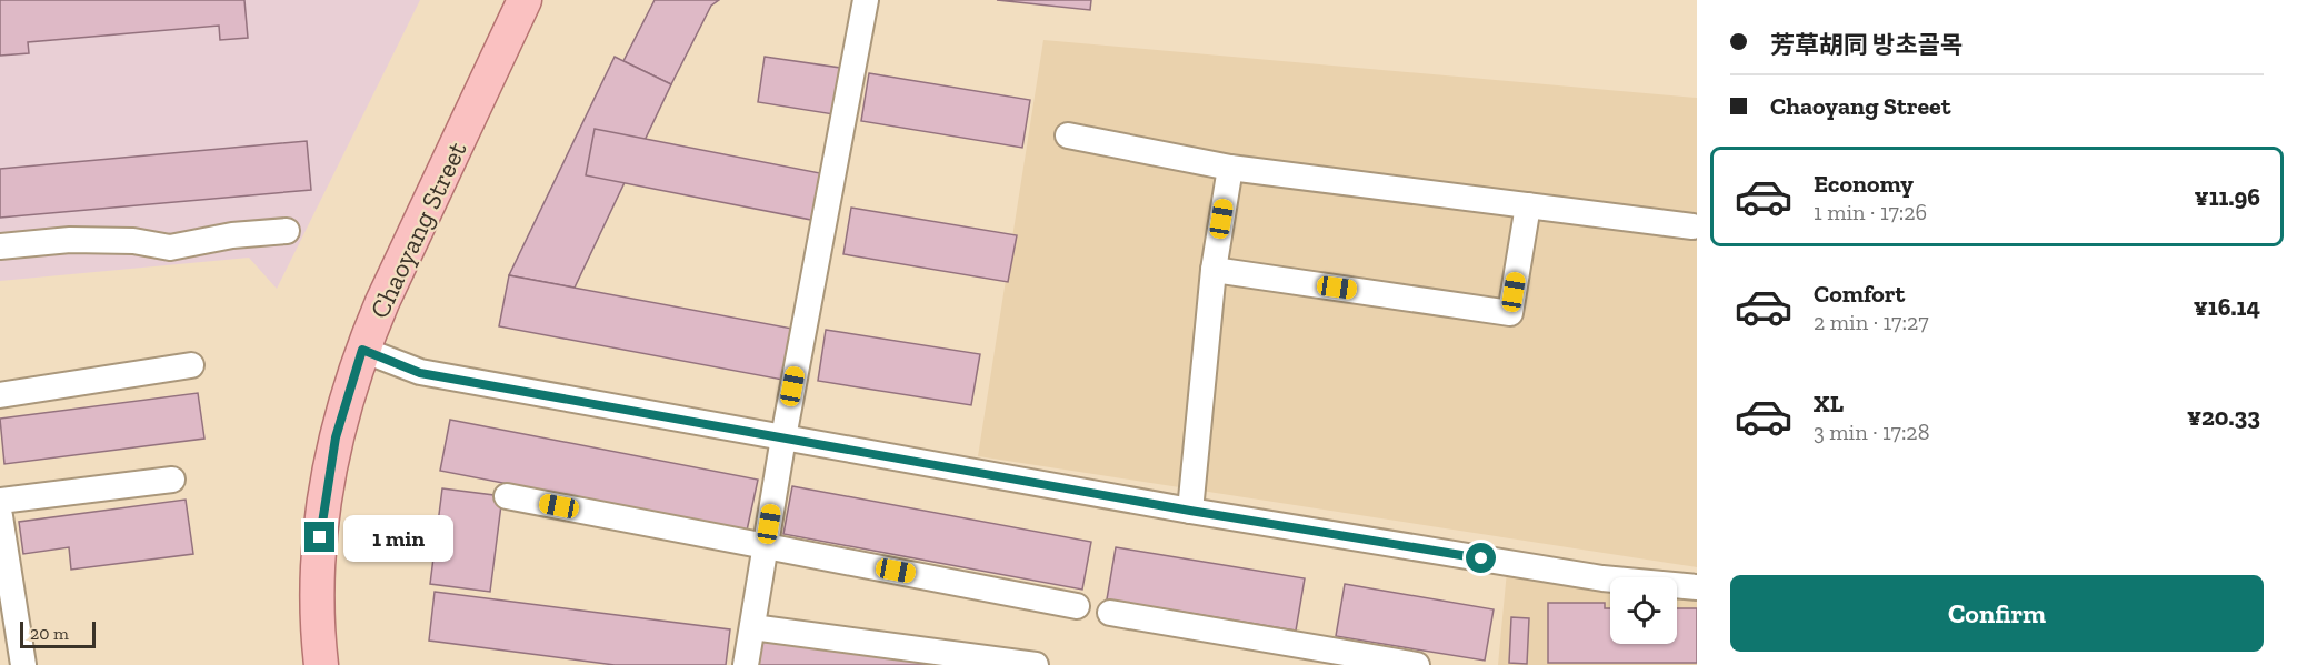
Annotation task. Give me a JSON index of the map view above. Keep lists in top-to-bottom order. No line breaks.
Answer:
{"streets":{"main road":["Chaoyang Street"]},"scale_bar":"20 m","page":{"banner":["芳草胡同 방초골목","Chaoyang Street"],"list":[{"name":"Economy","note":"1 min · 17:26","value":"¥11.96"},{"name":"Comfort","note":"2 min · 17:27","value":"¥16.14"},{"name":"XL","note":"3 min · 17:28","value":"¥20.33"}],"bubble":"1 min","buttons":"Confirm","scale":"20 m"}}
